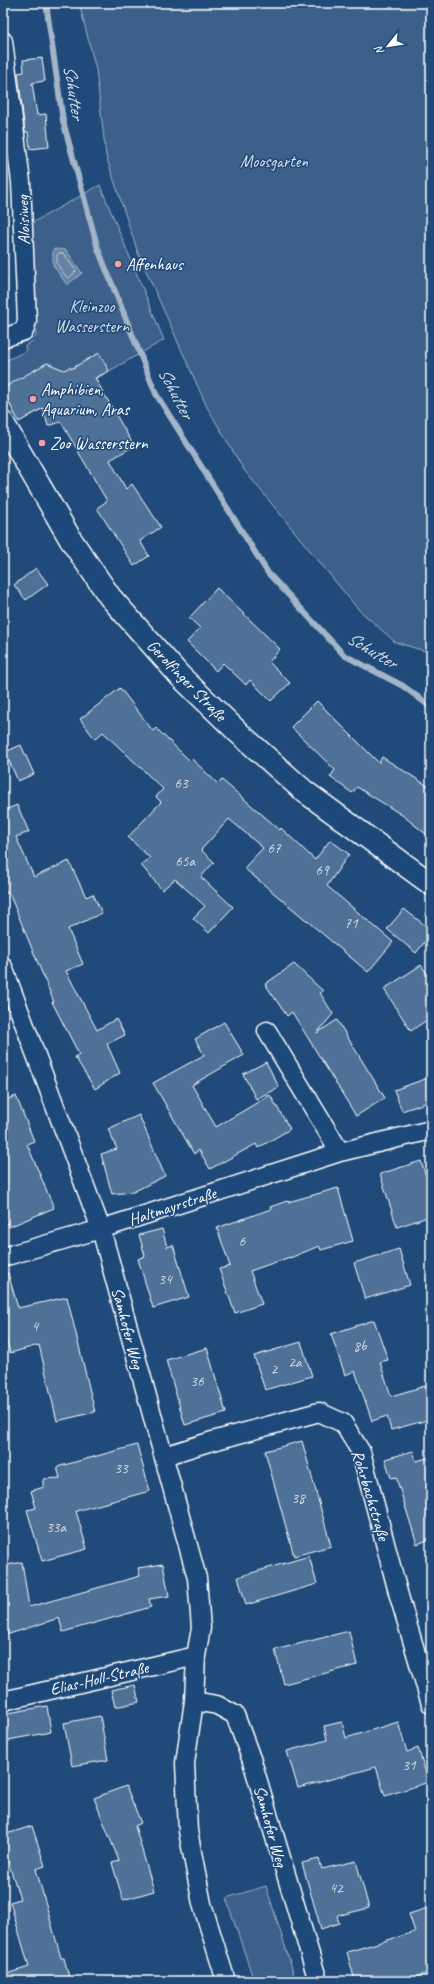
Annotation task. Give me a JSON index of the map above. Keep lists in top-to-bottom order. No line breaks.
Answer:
{"streets":{"street":["Aloisiweg","Gerolfinger Straße","Haltmayrstraße","Samhofer Weg","Rohrbachstraße","Elias-Holl-Straße"]},"crossings":[["Haltmayrstraße","Samhofer Weg"],["Samhofer Weg","Rohrbachstraße"],["Samhofer Weg","Elias-Holl-Straße"]],"water":["Schutter"],"parks":["Moosgarten","Kleinzoo Wasserstern"],"places":["Affenhaus","Amphibien, Aquarium, Aras","Zoo Wasserstern"],"house_numbers":["63","67","65a","69","71","6","34","4","8b","2a","2","36","33","38","33a","31","42"],"north":"bottom left"}
